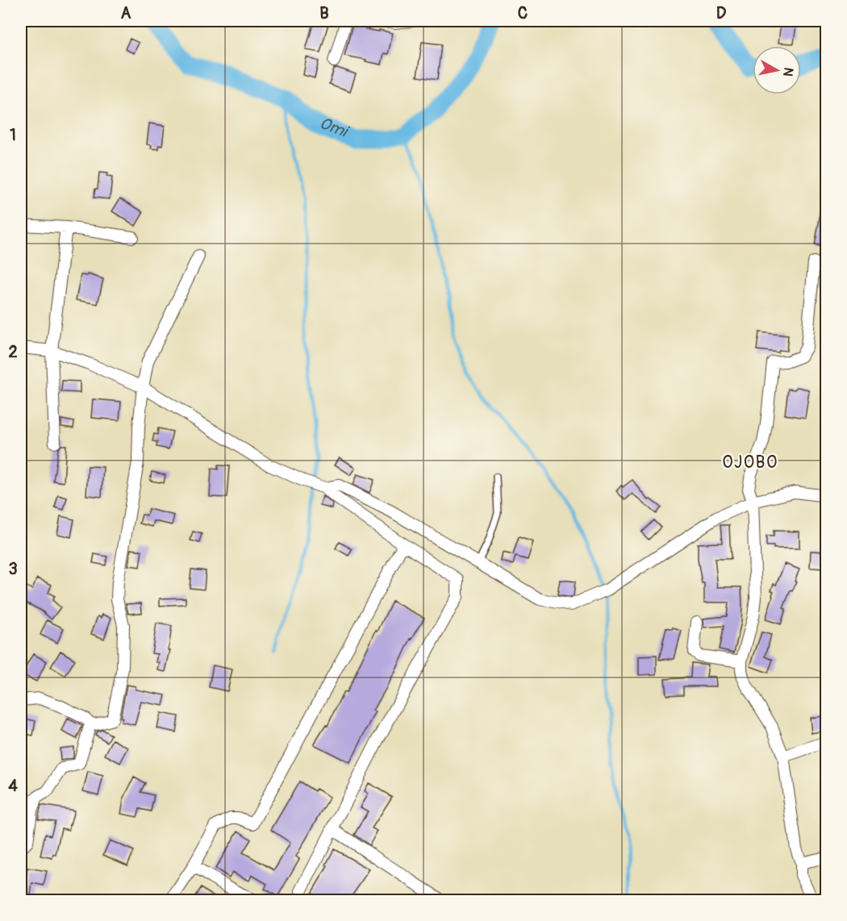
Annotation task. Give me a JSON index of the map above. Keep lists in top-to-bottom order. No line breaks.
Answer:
{"districts":["OJOBO"],"water":["Omi"],"north":"right","grid":{"columns":["A","B","C","D"],"rows":["1","2","3","4"]}}
